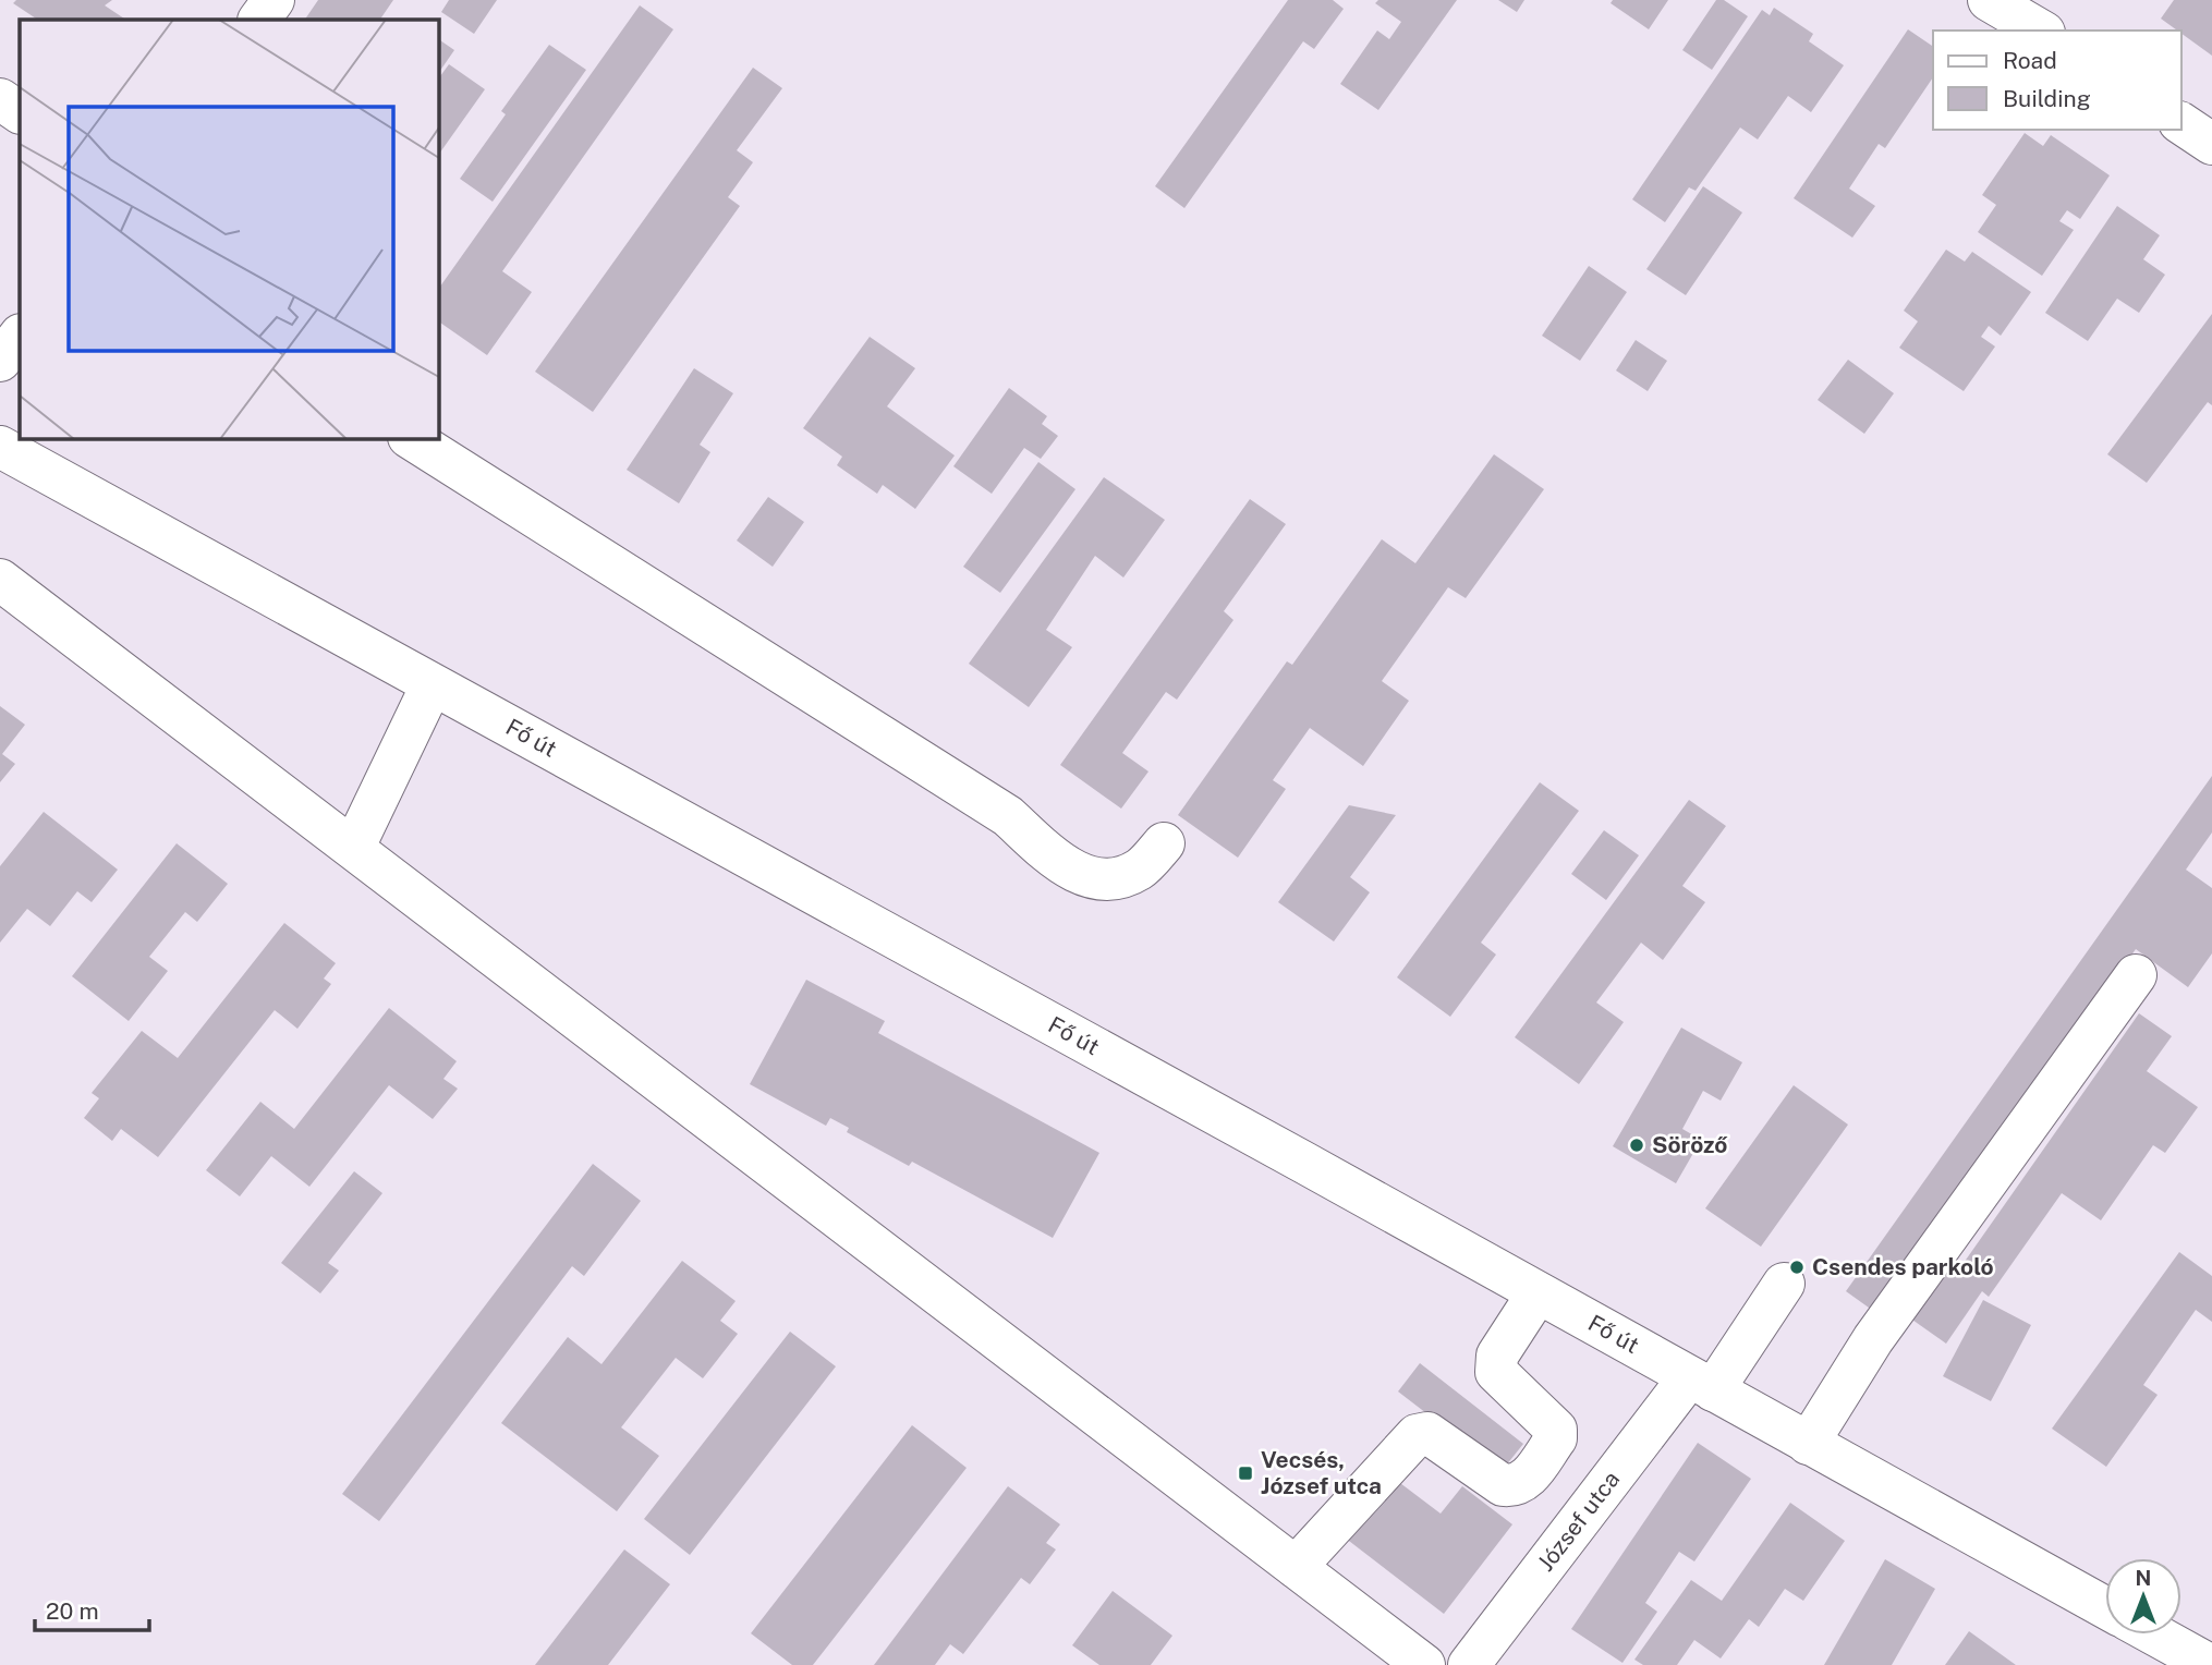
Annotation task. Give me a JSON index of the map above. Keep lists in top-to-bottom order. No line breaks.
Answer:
{"streets":{"street":["Fő út","József utca"]},"crossings":[["Fő út","József utca"]],"places":{"other":["Söröző","Csendes parkoló"],"transit":["Vecsés, József utca"]},"legend":["Road","Building"],"scale_bar":"20 m","north":"top"}
